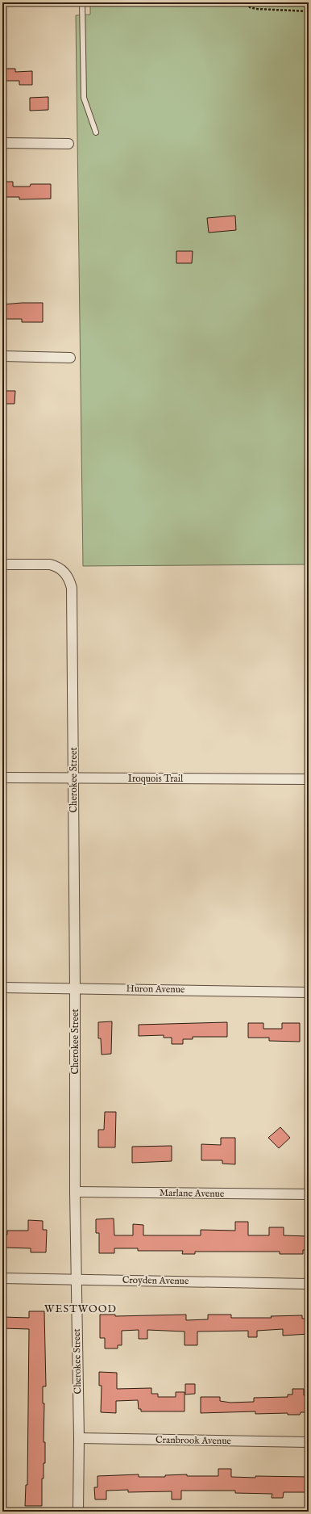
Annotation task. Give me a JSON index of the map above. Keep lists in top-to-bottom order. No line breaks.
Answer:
{"streets":{"street":["Iroquois Trail","Cherokee Street","Huron Avenue","Marlane Avenue","Croyden Avenue","Cranbrook Avenue"]},"crossings":[["Iroquois Trail","Cherokee Street"],["Cherokee Street","Huron Avenue"],["Cherokee Street","Marlane Avenue"],["Cherokee Street","Croyden Avenue"],["Cherokee Street","Cranbrook Avenue"]],"districts":["WESTWOOD"]}
